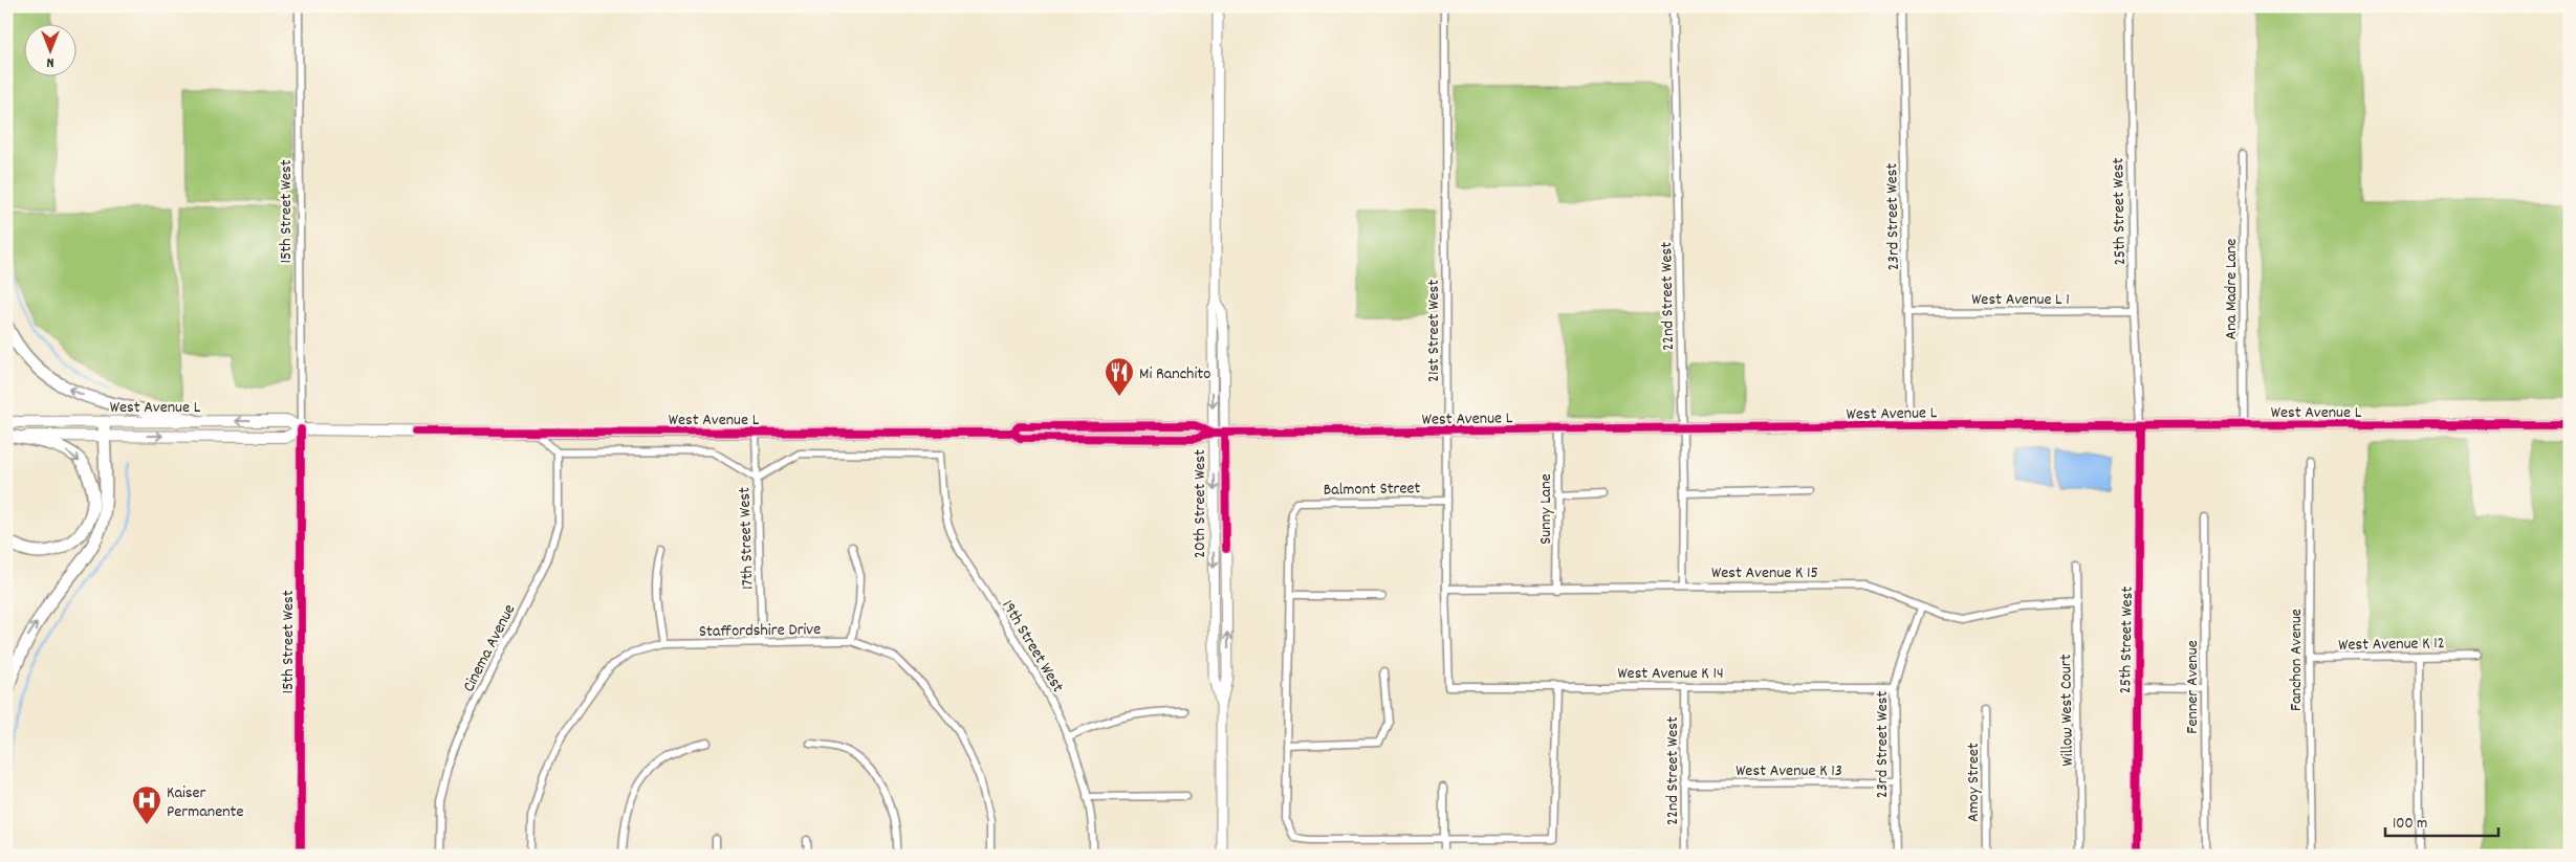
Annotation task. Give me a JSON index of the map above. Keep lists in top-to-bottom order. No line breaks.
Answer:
{"streets":{"main road":["15th Street West","25th Street West","West Avenue L","20th Street West"],"street":["23rd Street West","Ana Madre Lane","22nd Street West","West Avenue L 1","21st Street West","Balmont Street","Sunny Lane","17th Street West","West Avenue K 15","Staffordshire Drive","West Avenue K 12","19th Street West","Cinema Avenue","Fanchon Avenue","West Avenue K 14","Fenner Avenue","Willow West Court","West Avenue K 13","Amoy Street"]},"crossings":[["15th Street West","West Avenue L"],["25th Street West","West Avenue L 1"],["25th Street West","West Avenue L"],["23rd Street West","West Avenue L 1"],["23rd Street West","West Avenue L"],["23rd Street West","West Avenue K 15"],["23rd Street West","West Avenue K 14"],["23rd Street West","West Avenue K 13"],["Ana Madre Lane","West Avenue L"],["22nd Street West","West Avenue L"],["22nd Street West","West Avenue K 15"],["22nd Street West","West Avenue K 14"],["22nd Street West","West Avenue K 13"],["21st Street West","West Avenue L"],["21st Street West","Balmont Street"],["21st Street West","West Avenue K 15"],["21st Street West","West Avenue K 14"],["West Avenue L","20th Street West"],["West Avenue L","Sunny Lane"],["West Avenue L","17th Street West"],["West Avenue L","19th Street West"],["West Avenue L","Cinema Avenue"],["Sunny Lane","West Avenue K 15"],["17th Street West","Staffordshire Drive"],["17th Street West","19th Street West"],["West Avenue K 15","Willow West Court"],["West Avenue K 12","Fanchon Avenue"]],"places":{"restaurant":["Mi Ranchito"],"hospital":["Kaiser Permanente"]},"scale_bar":"100 m","north":"bottom"}
